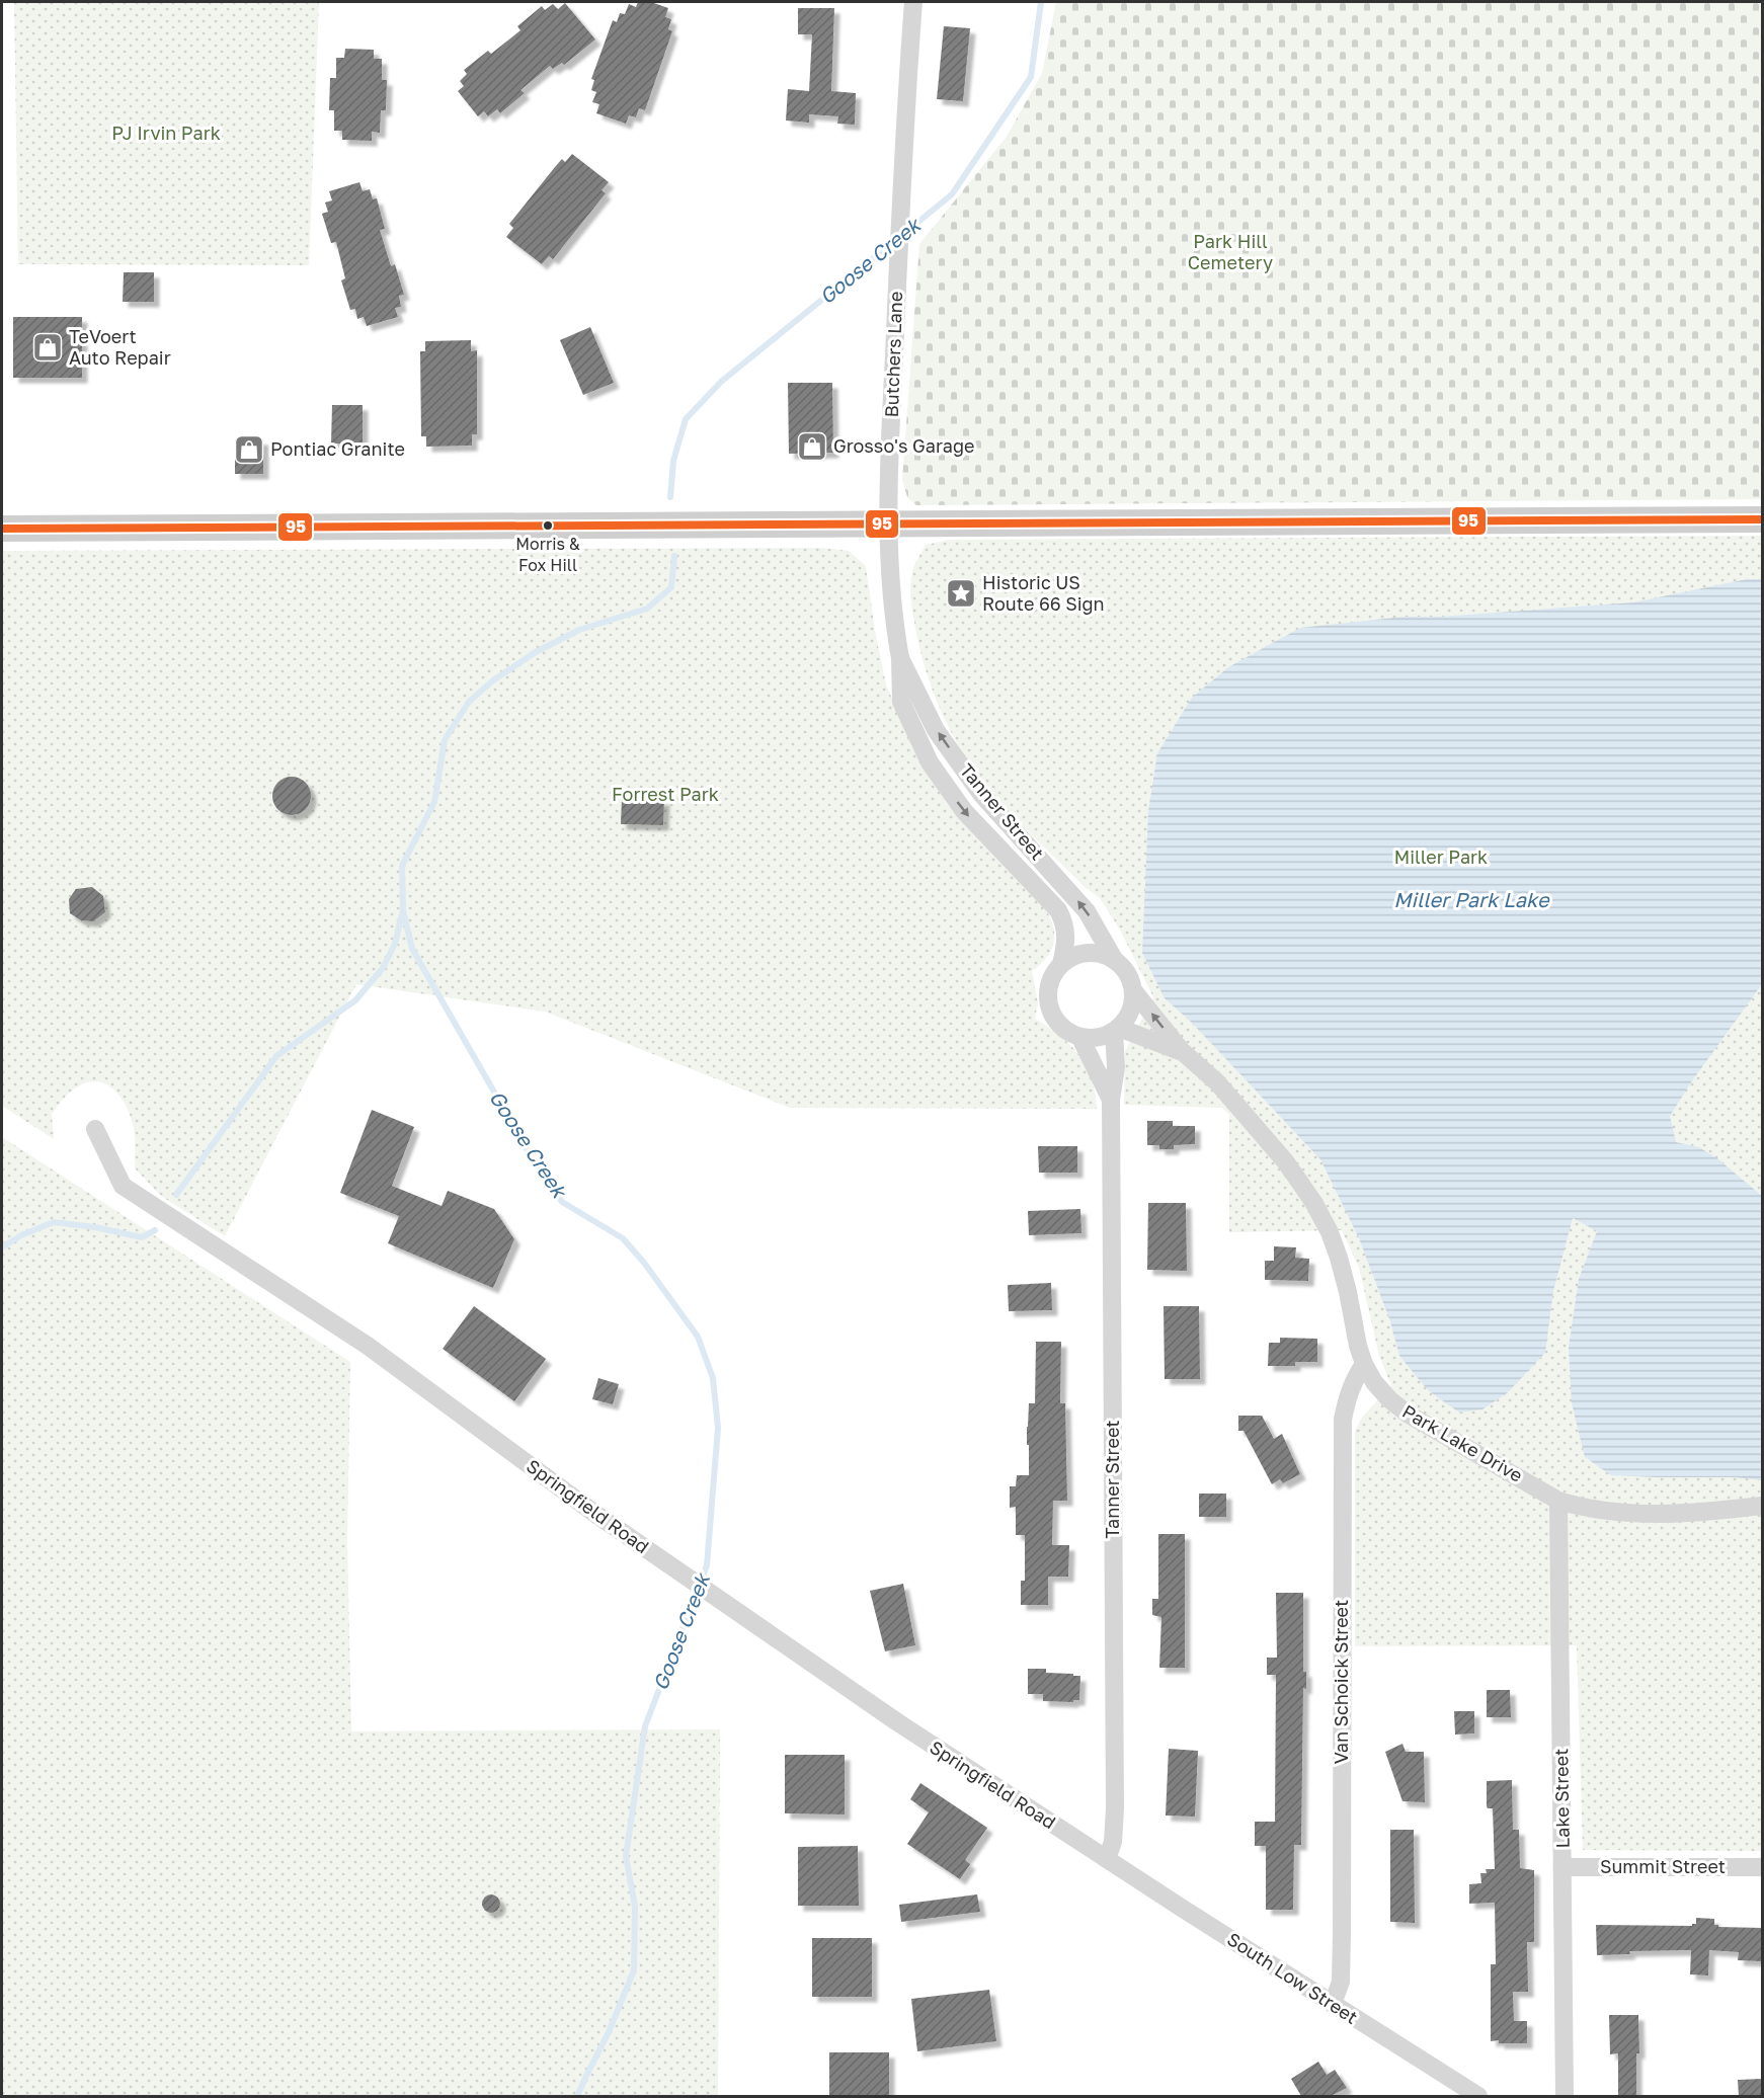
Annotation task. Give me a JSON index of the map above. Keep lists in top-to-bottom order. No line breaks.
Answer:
{"streets":{"street":["Butchers Lane","Tanner Street","Park Lake Drive","Springfield Road","Van Schoick Street","Lake Street","Summit Street","South Low Street"]},"crossings":[["Butchers Lane","Tanner Street"],["Tanner Street","Park Lake Drive"],["Tanner Street","Springfield Road"],["Tanner Street","South Low Street"],["Park Lake Drive","Van Schoick Street"],["Park Lake Drive","Lake Street"],["Springfield Road","South Low Street"],["Van Schoick Street","South Low Street"],["Lake Street","Summit Street"]],"water":["Goose Creek","Miller Park Lake"],"parks":["PJ Irvin Park","Park Hill Cemetery","Forrest Park","Miller Park"],"places":{"shop":["TeVoert Auto Repair","Grosso's Garage","Pontiac Granite"],"other":["Morris & Fox Hill"],"place":["Historic US Route 66 Sign"]},"lines":["transit line 95"]}
